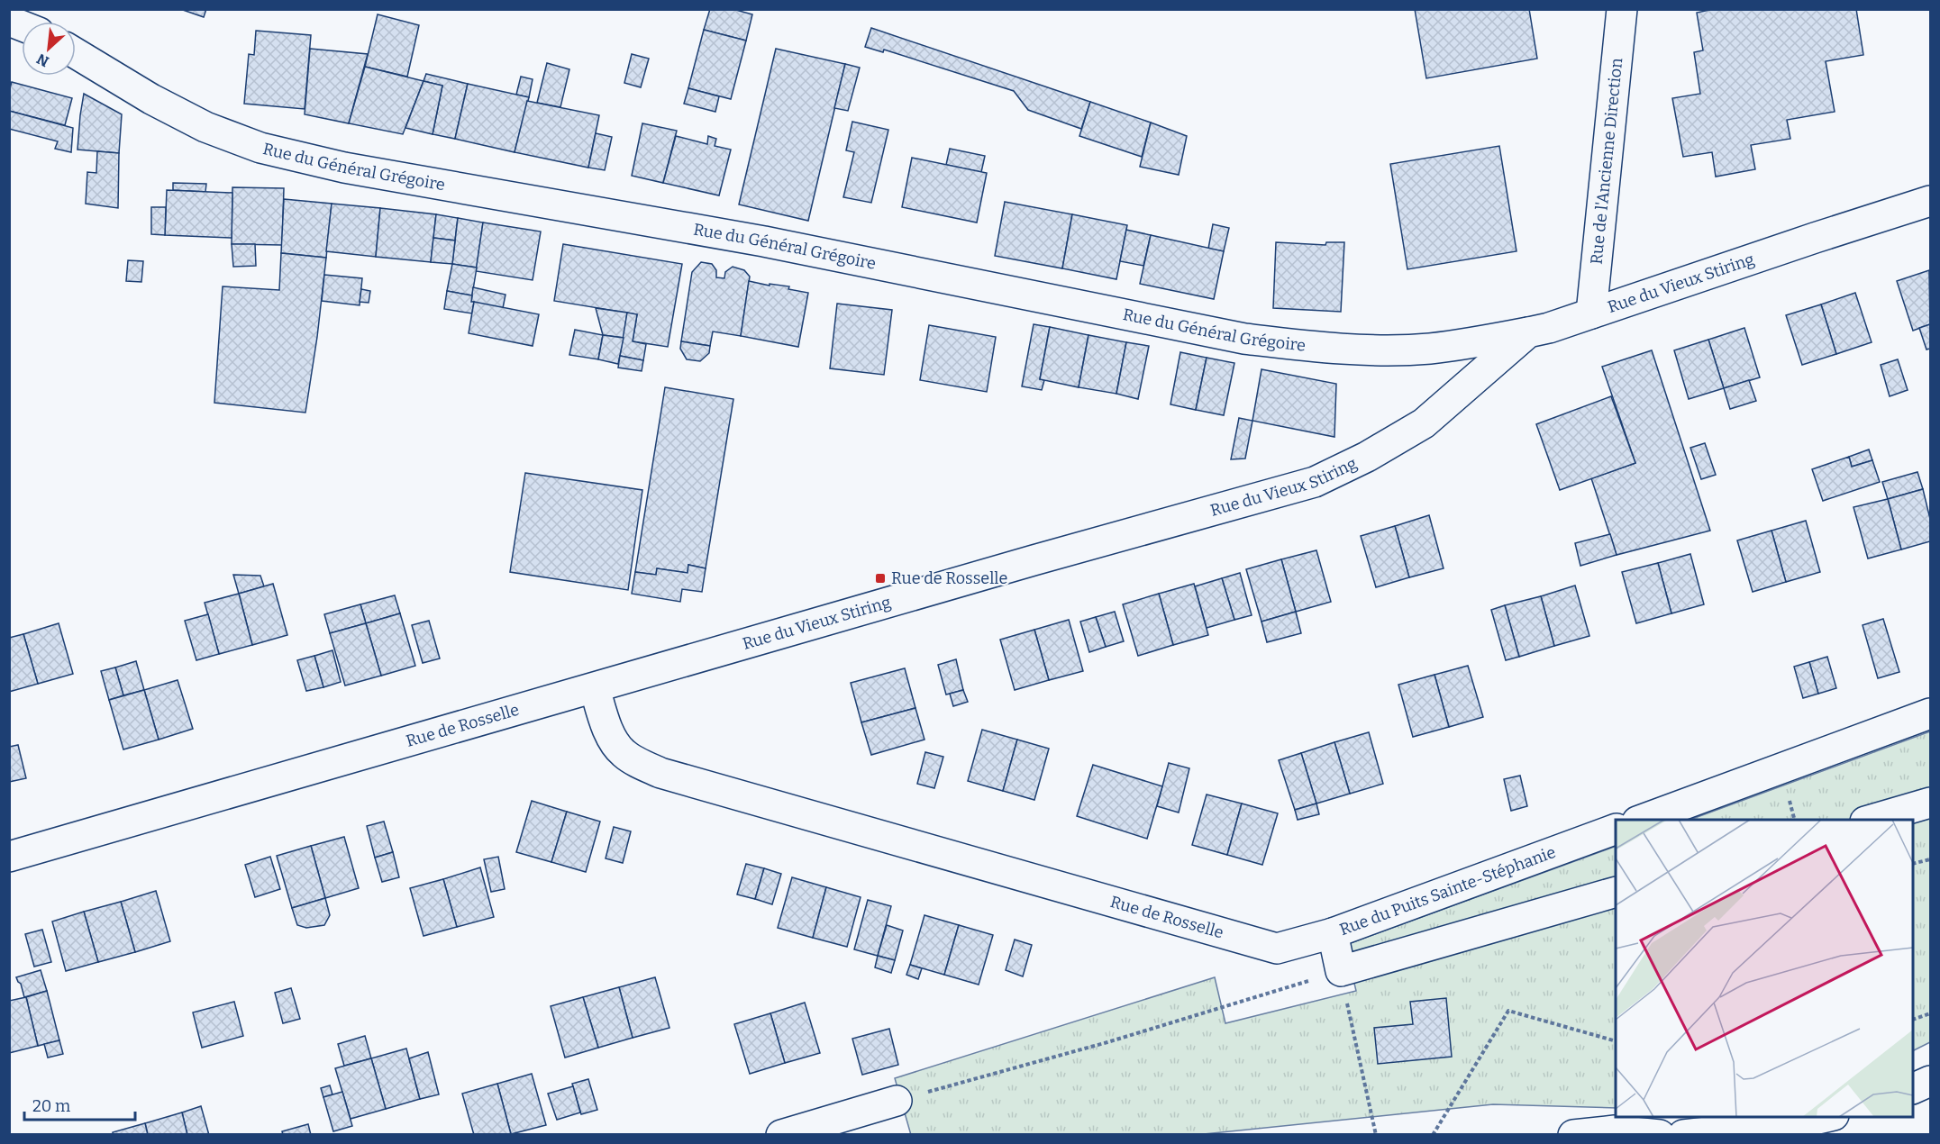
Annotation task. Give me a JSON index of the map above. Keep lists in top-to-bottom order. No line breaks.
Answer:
{"streets":{"street":["Rue de l'Ancienne Direction","Rue du Général Grégoire","Rue du Vieux Stiring","Rue de Rosselle","Rue du Puits Sainte-Stéphanie"]},"crossings":[["Rue de l'Ancienne Direction","Rue du Vieux Stiring"],["Rue du Général Grégoire","Rue du Vieux Stiring"],["Rue du Vieux Stiring","Rue de Rosselle"],["Rue de Rosselle","Rue du Puits Sainte-Stéphanie"]],"places":{"transit":["Rue de Rosselle"]},"scale_bar":"20 m","north":"bottom left"}
